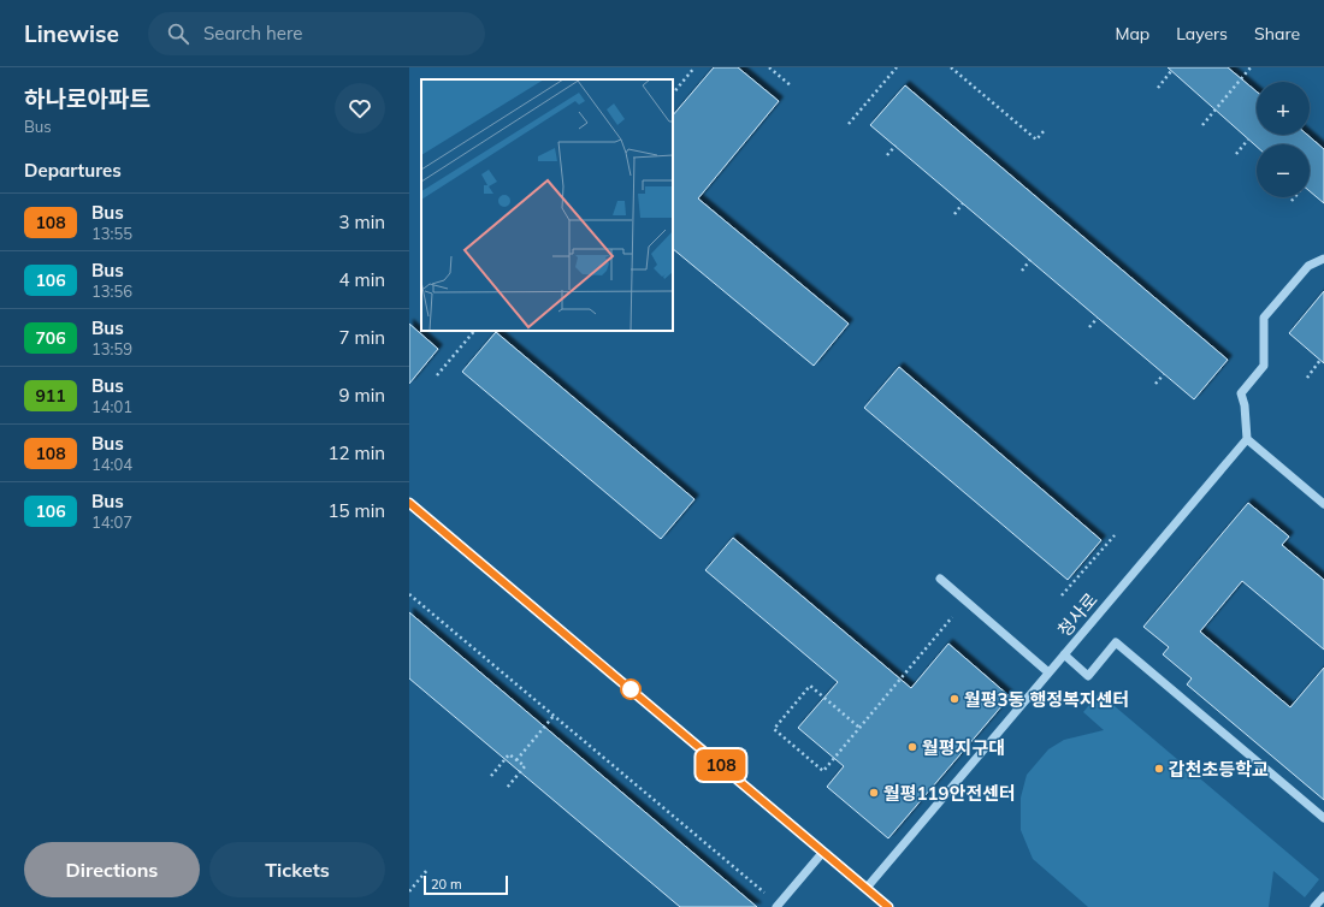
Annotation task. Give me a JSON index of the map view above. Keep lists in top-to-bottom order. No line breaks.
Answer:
{"streets":{"street":["청사로"]},"places":["월평3동 행정복지센터","월평지구대","갑천초등학교","월평119안전센터"],"lines":["bus line 108"],"scale_bar":"20 m","page":{"header":"Linewise","search":"Search here","nav":["Map","Layers","Share"],"heading":[["하나로아파트","Bus"],"Departures"],"on_map":"108","map_buttons":["+","−"],"list":[{"mark":"108","name":"Bus","note":"13:55","value":"3 min"},{"mark":"106","name":"Bus","note":"13:56","value":"4 min"},{"mark":"706","name":"Bus","note":"13:59","value":"7 min"},{"mark":"911","name":"Bus","note":"14:01","value":"9 min"},{"mark":"108","name":"Bus","note":"14:04","value":"12 min"},{"mark":"106","name":"Bus","note":"14:07","value":"15 min"}],"buttons":["Directions","Tickets"],"scale":"20 m"}}
